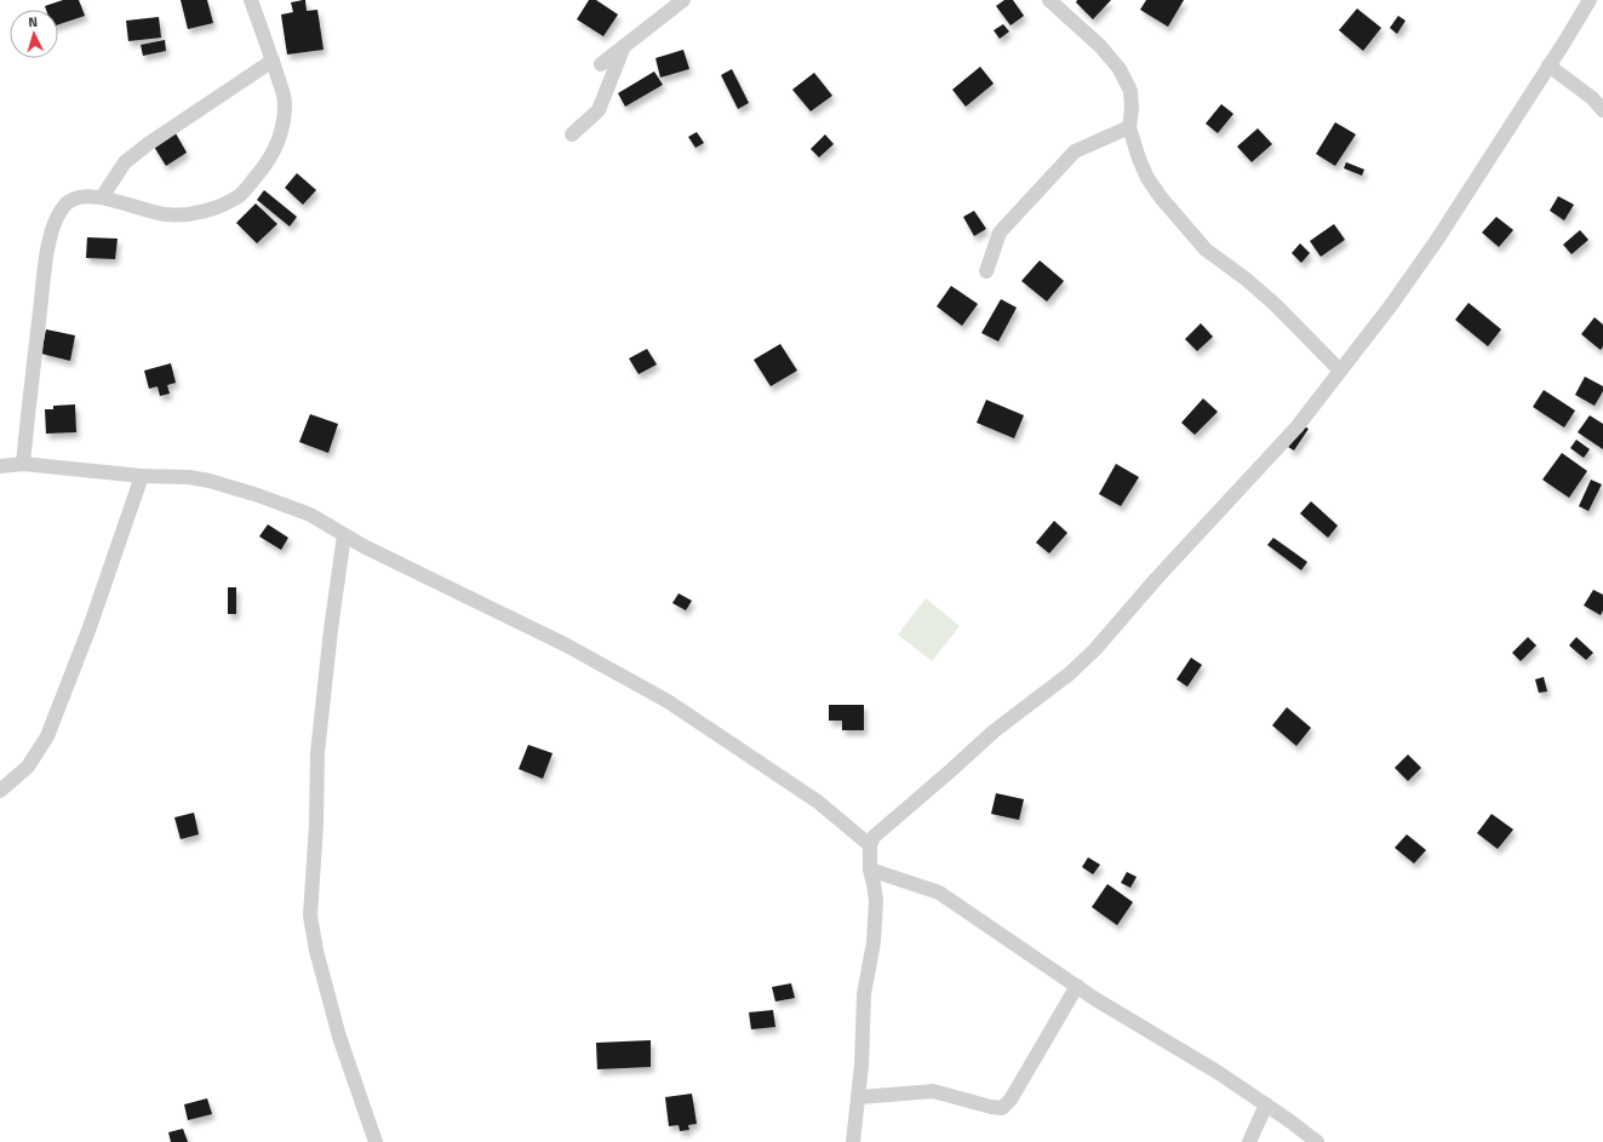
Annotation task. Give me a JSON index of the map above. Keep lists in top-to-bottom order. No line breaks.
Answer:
{"north":"top"}
